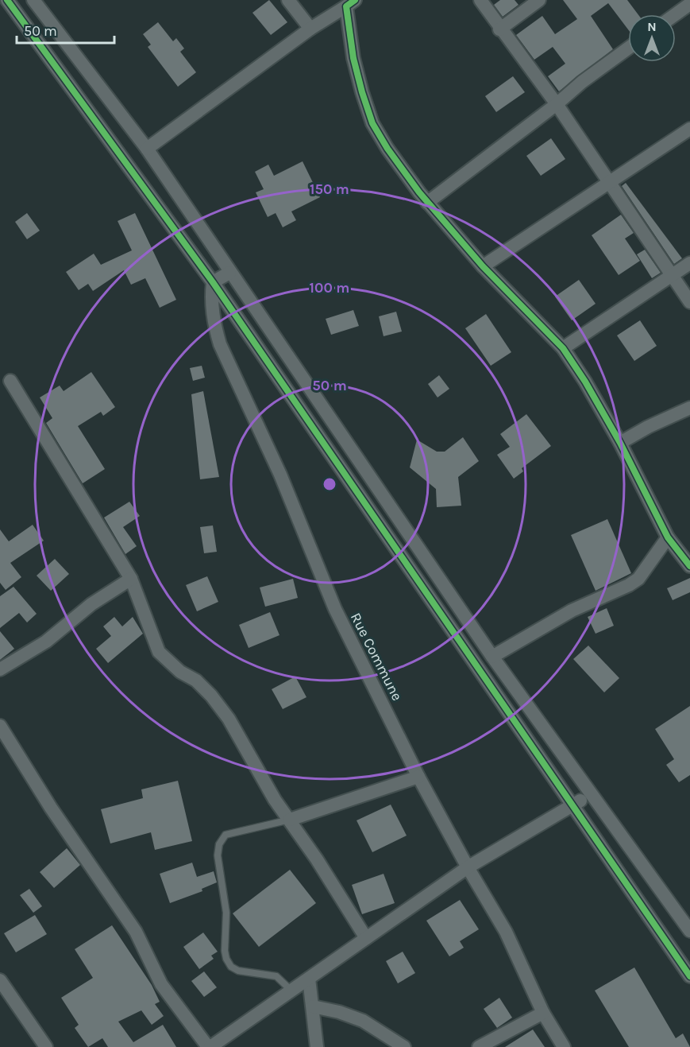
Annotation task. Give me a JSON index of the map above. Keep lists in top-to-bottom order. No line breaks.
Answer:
{"streets":{"street":["Rue Commune"]},"scale_bar":"50 m","north":"top","rings":["150 m","100 m","50 m"]}
